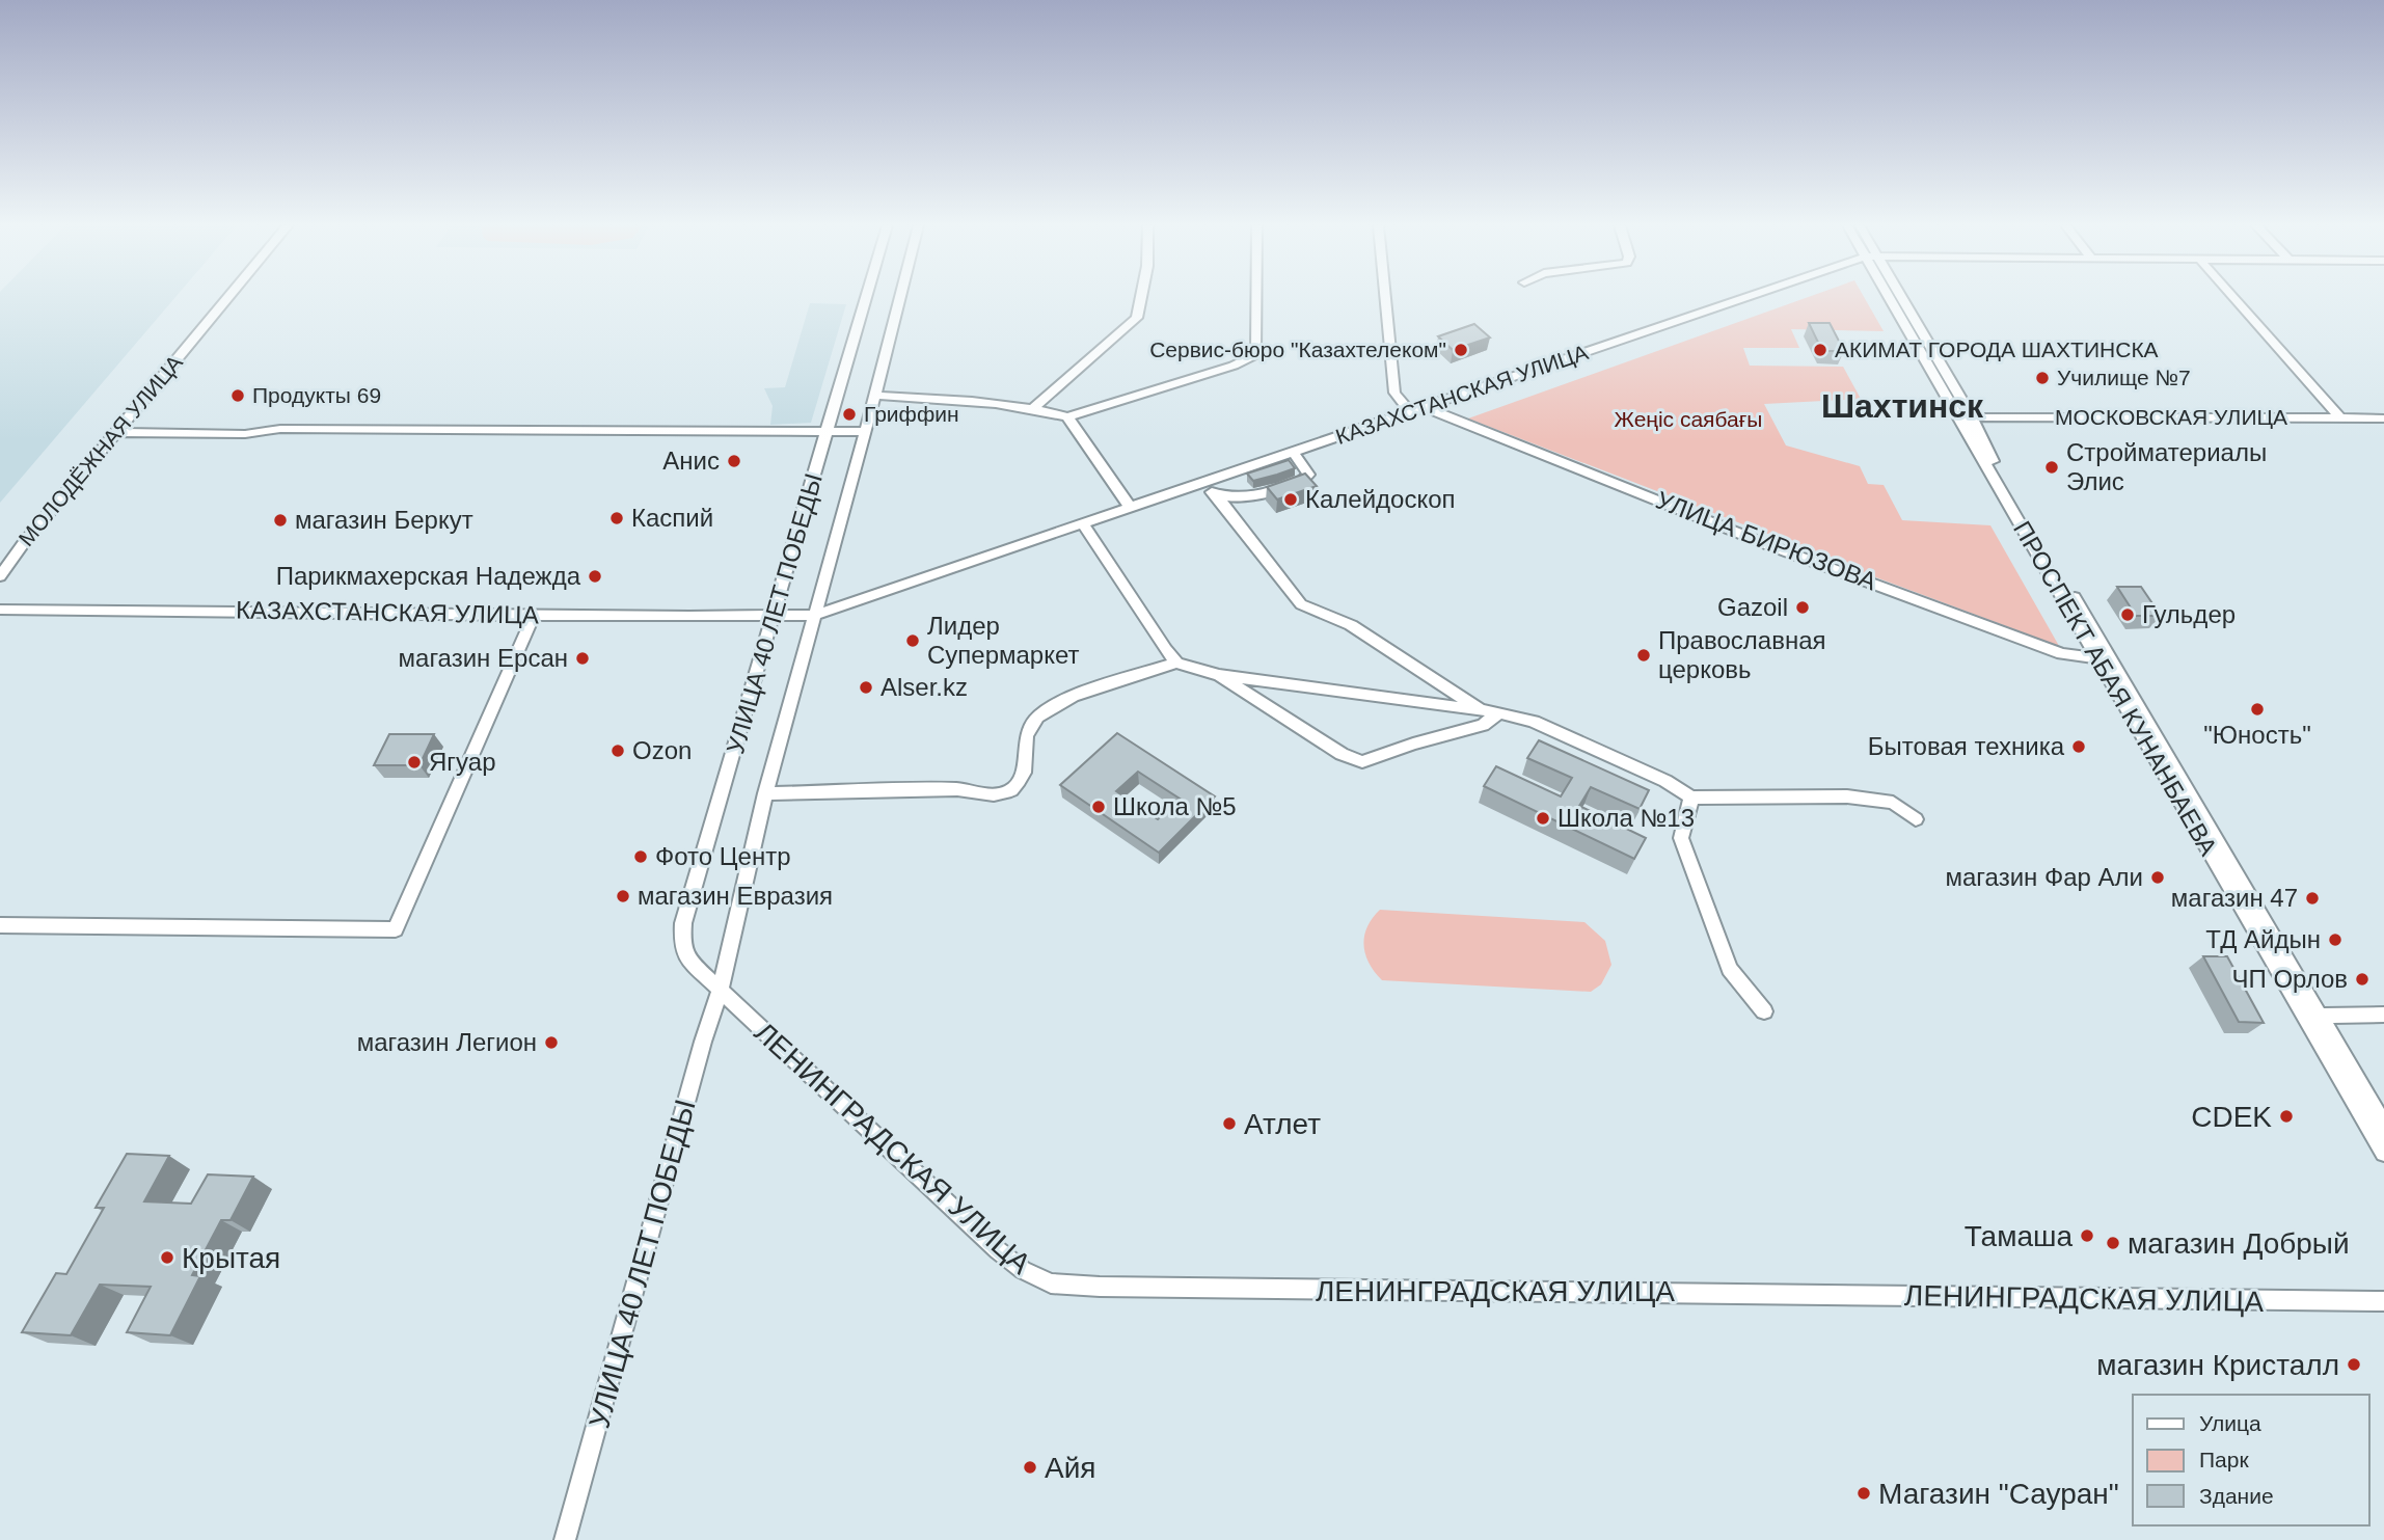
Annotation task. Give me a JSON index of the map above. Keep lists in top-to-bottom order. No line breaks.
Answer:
{"streets":{"street":["КАЗАХСТАНСКАЯ УЛИЦА","МОСКОВСКАЯ УЛИЦА","МОЛОДЁЖНАЯ УЛИЦА","УЛИЦА БИРЮЗОВА","УЛИЦА 40 ЛЕТ ПОБЕДЫ","ПРОСПЕКТ АБАЯ КУНАНБАЕВА","ЛЕНИНГРАДСКАЯ УЛИЦА"]},"crossings":[["КАЗАХСТАНСКАЯ УЛИЦА","УЛИЦА БИРЮЗОВА"],["КАЗАХСТАНСКАЯ УЛИЦА","УЛИЦА 40 ЛЕТ ПОБЕДЫ"],["МОСКОВСКАЯ УЛИЦА","ПРОСПЕКТ АБАЯ КУНАНБАЕВА"],["УЛИЦА БИРЮЗОВА","ПРОСПЕКТ АБАЯ КУНАНБАЕВА"],["УЛИЦА 40 ЛЕТ ПОБЕДЫ","ЛЕНИНГРАДСКАЯ УЛИЦА"]],"districts":["Шахтинск"],"parks":["Жеңіс саябағы"],"places":["Сервис-бюро \"Казахтелеком\"","АКИМАТ ГОРОДА ШАХТИНСКА","Училище №7","Продукты 69","Гриффин","Анис","Стройматериалы Элис","Калейдоскоп","Каспий","магазин Беркут","Парикмахерская Надежда","Gazoil","Гульдер","Лидер Супермаркет","Православная церковь","магазин Ерсан","Alser.kz","\"Юность\"","Бытовая техника","Ozon","Ягуар","Школа №5","Школа №13","Фото Центр","магазин Фар Али","магазин Евразия","магазин 47","ТД Айдын","ЧП Орлов","магазин Легион","CDEK","Атлет","Тамаша","магазин Добрый","Крытая","магазин Кристалл","Айя","Магазин \"Сауран\""],"legend":["Улица","Парк","Здание"]}
